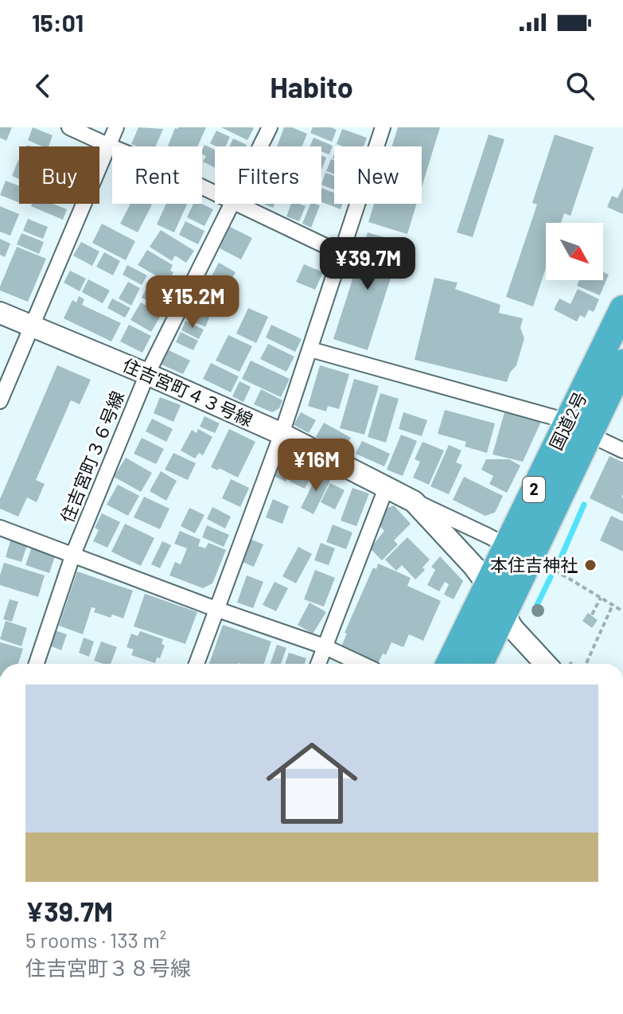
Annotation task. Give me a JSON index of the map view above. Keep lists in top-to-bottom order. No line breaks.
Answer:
{"streets":{"highway":["国道2号","2"],"street":["住吉宮町４３号線","住吉宮町３６号線"]},"crossings":[["住吉宮町４３号線","国道2号"],["住吉宮町４３号線","住吉宮町３６号線"]],"places":["本住吉神社"],"north":"bottom right","page":{"status":"15:01","header":"Habito","chip":["Buy","Rent","Filters","New"],"price":["¥39.7M","¥15.2M","¥16M"],"list":[{"name":"¥39.7M","note":"5 rooms · 133 m² · 住吉宮町３８号線"}]}}
